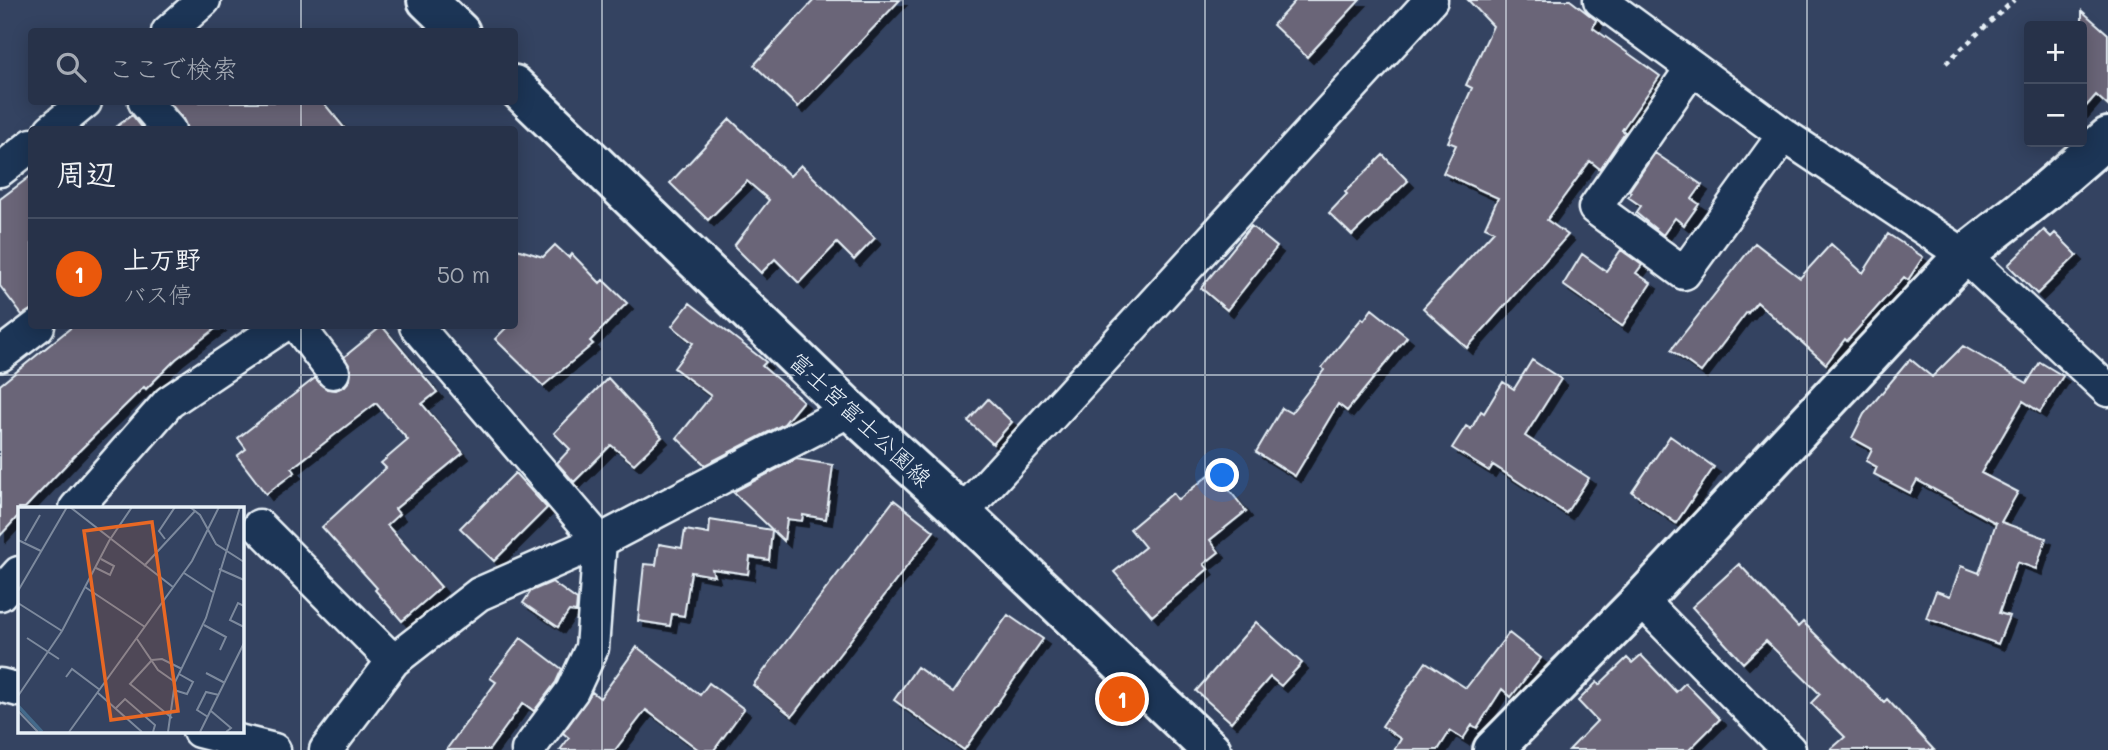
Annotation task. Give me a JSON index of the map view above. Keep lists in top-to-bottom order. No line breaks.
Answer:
{"streets":{"main road":["富士宮富士公園線"]},"page":{"map_buttons":["+","−"],"search":"ここで検索","heading":"周辺","list":[{"mark":"1","name":"上万野","note":"バス停","value":"50 m"}],"pins":"1"}}
